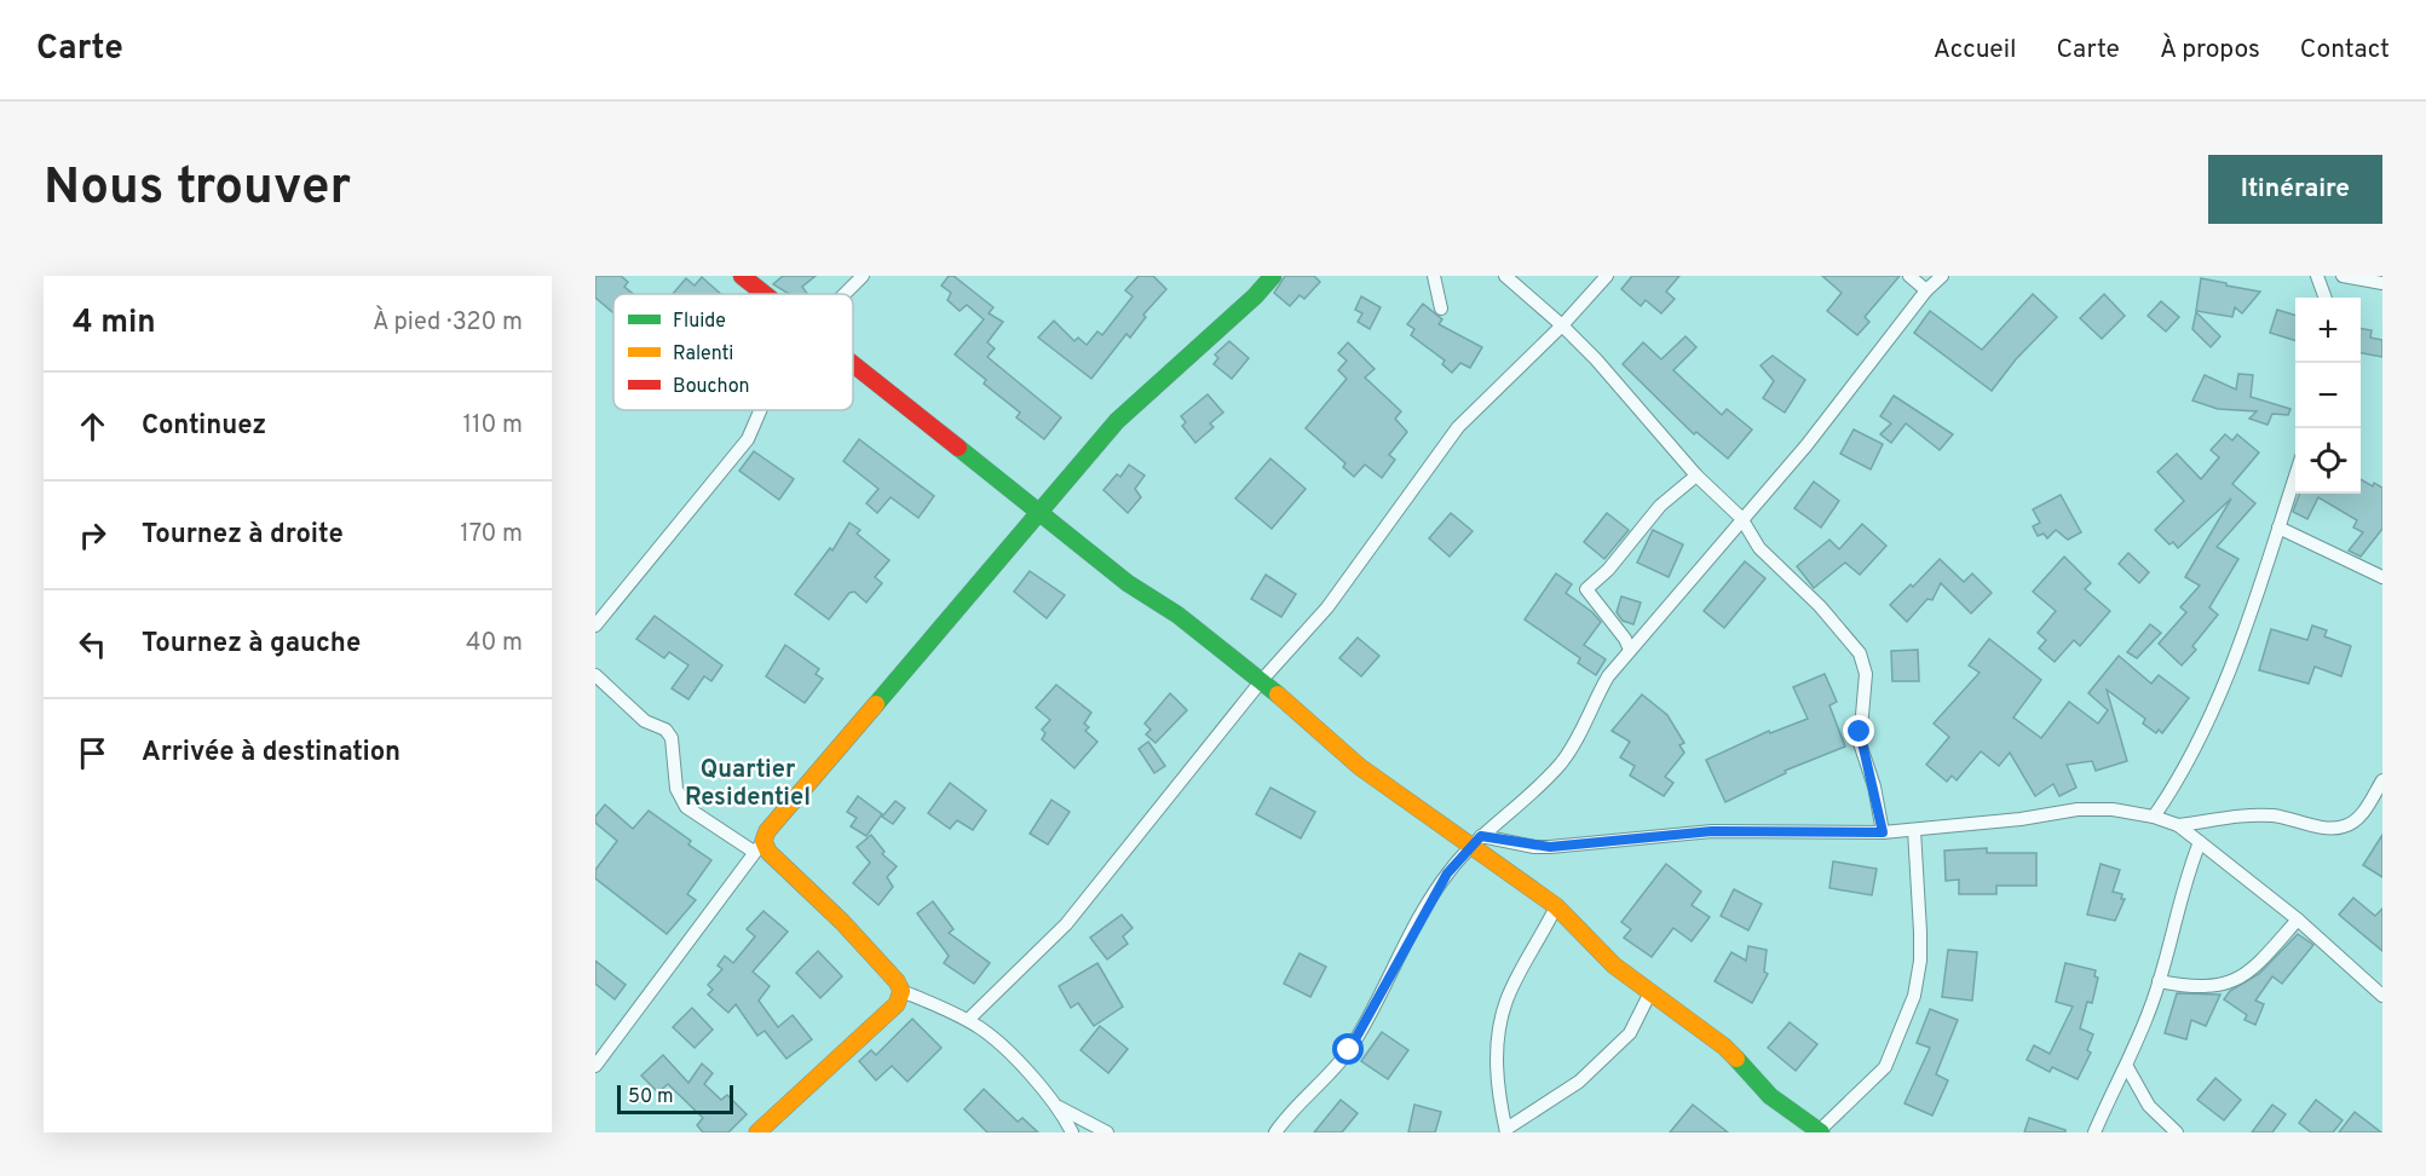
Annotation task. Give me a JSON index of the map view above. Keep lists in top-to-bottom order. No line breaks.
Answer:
{"districts":["Quartier Residentiel"],"legend":["Fluide","Ralenti","Bouchon"],"scale_bar":"50 m","page":{"header":"Carte","nav":["Accueil","Carte","À propos","Contact"],"buttons":"Itinéraire","title":"Nous trouver","heading":["4 min","À pied · 320 m"],"map_buttons":["+","−"],"list":[["Continuez","110 m"],["Tournez à droite","170 m"],["Tournez à gauche","40 m"],"Arrivée à destination"],"scale":"50 m"}}
